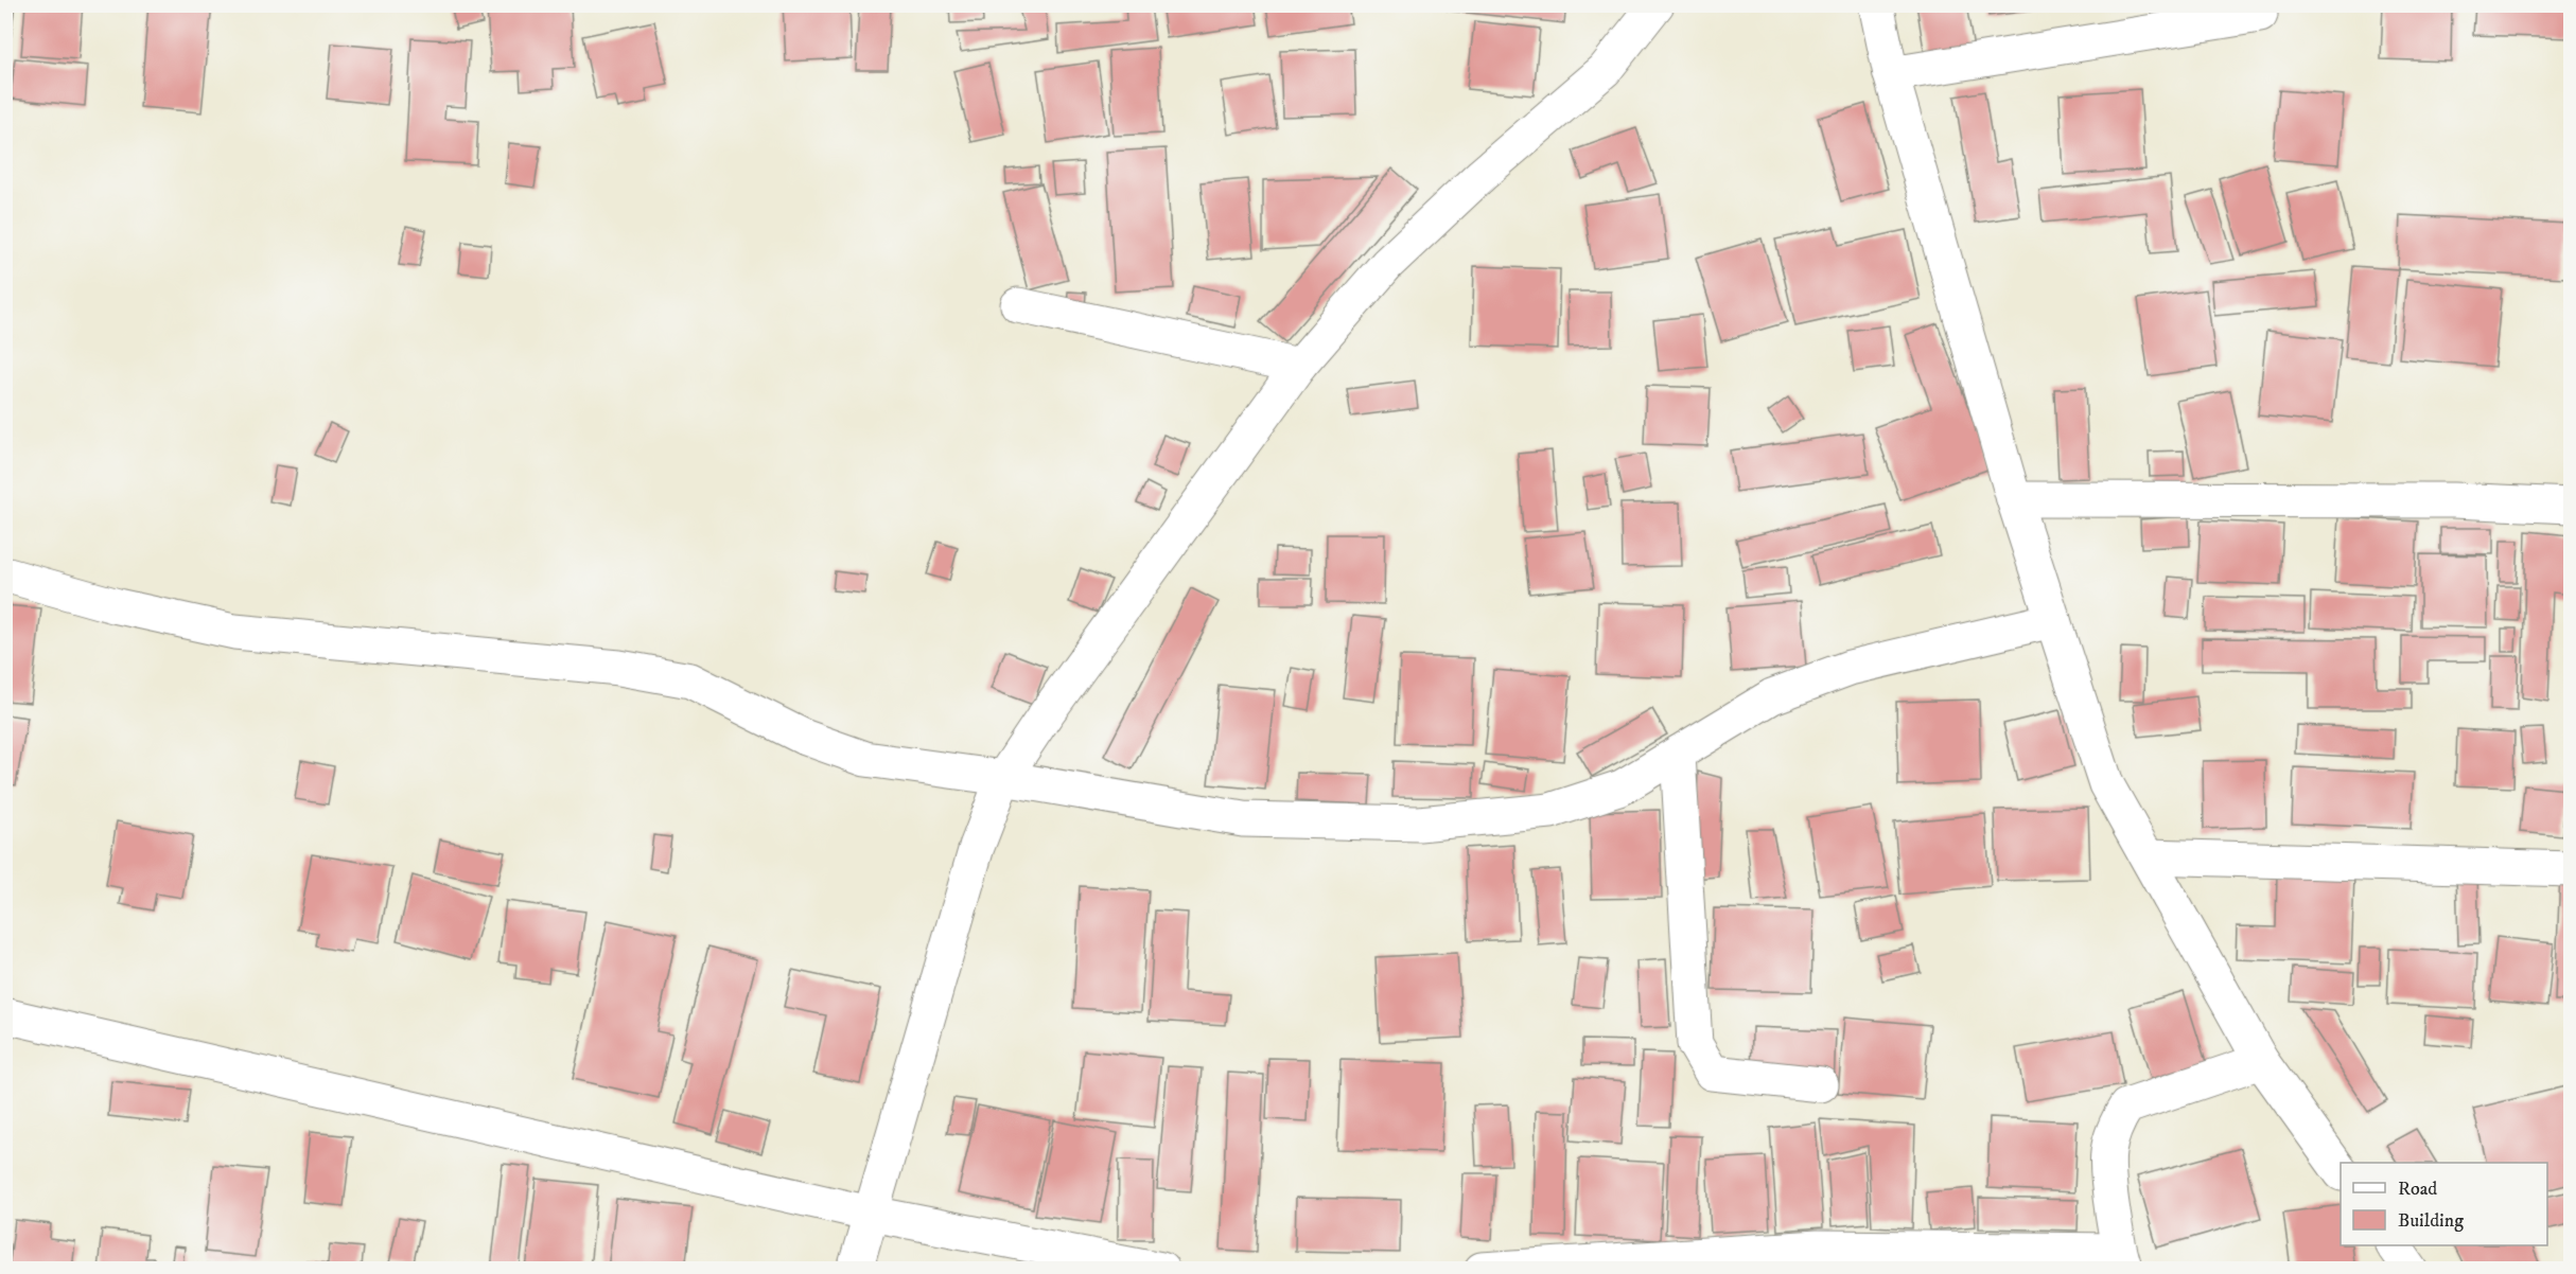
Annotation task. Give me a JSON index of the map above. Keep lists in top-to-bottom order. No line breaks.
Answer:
{"legend":["Road","Building"]}
